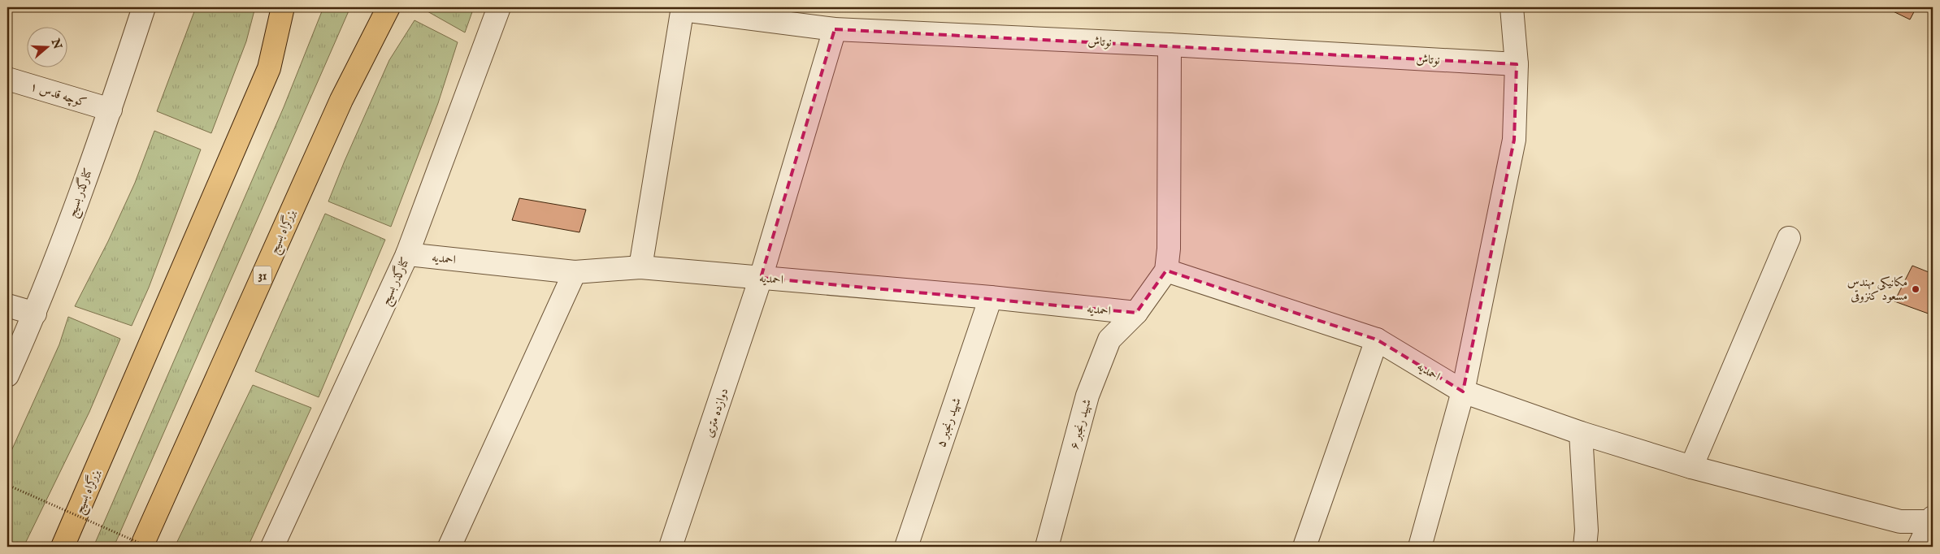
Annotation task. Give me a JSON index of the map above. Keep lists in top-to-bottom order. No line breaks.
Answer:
{"streets":{"highway":["بزرگراه بسیج","31"],"street":["نوتاش","کوچه قدس ۱","کنارگذر بسیج","احمدیه","دوازده متری","شهید رنجبر ۵","شهید رنجبر ۶"]},"crossings":[["نوتاش","دوازده متری"],["کوچه قدس ۱","کنارگذر بسیج"],["کنارگذر بسیج","احمدیه"],["احمدیه","دوازده متری"],["احمدیه","شهید رنجبر ۵"],["احمدیه","شهید رنجبر ۶"]],"places":["مکانیکی مهندس مسعود کنزوقی"],"north":"right"}
